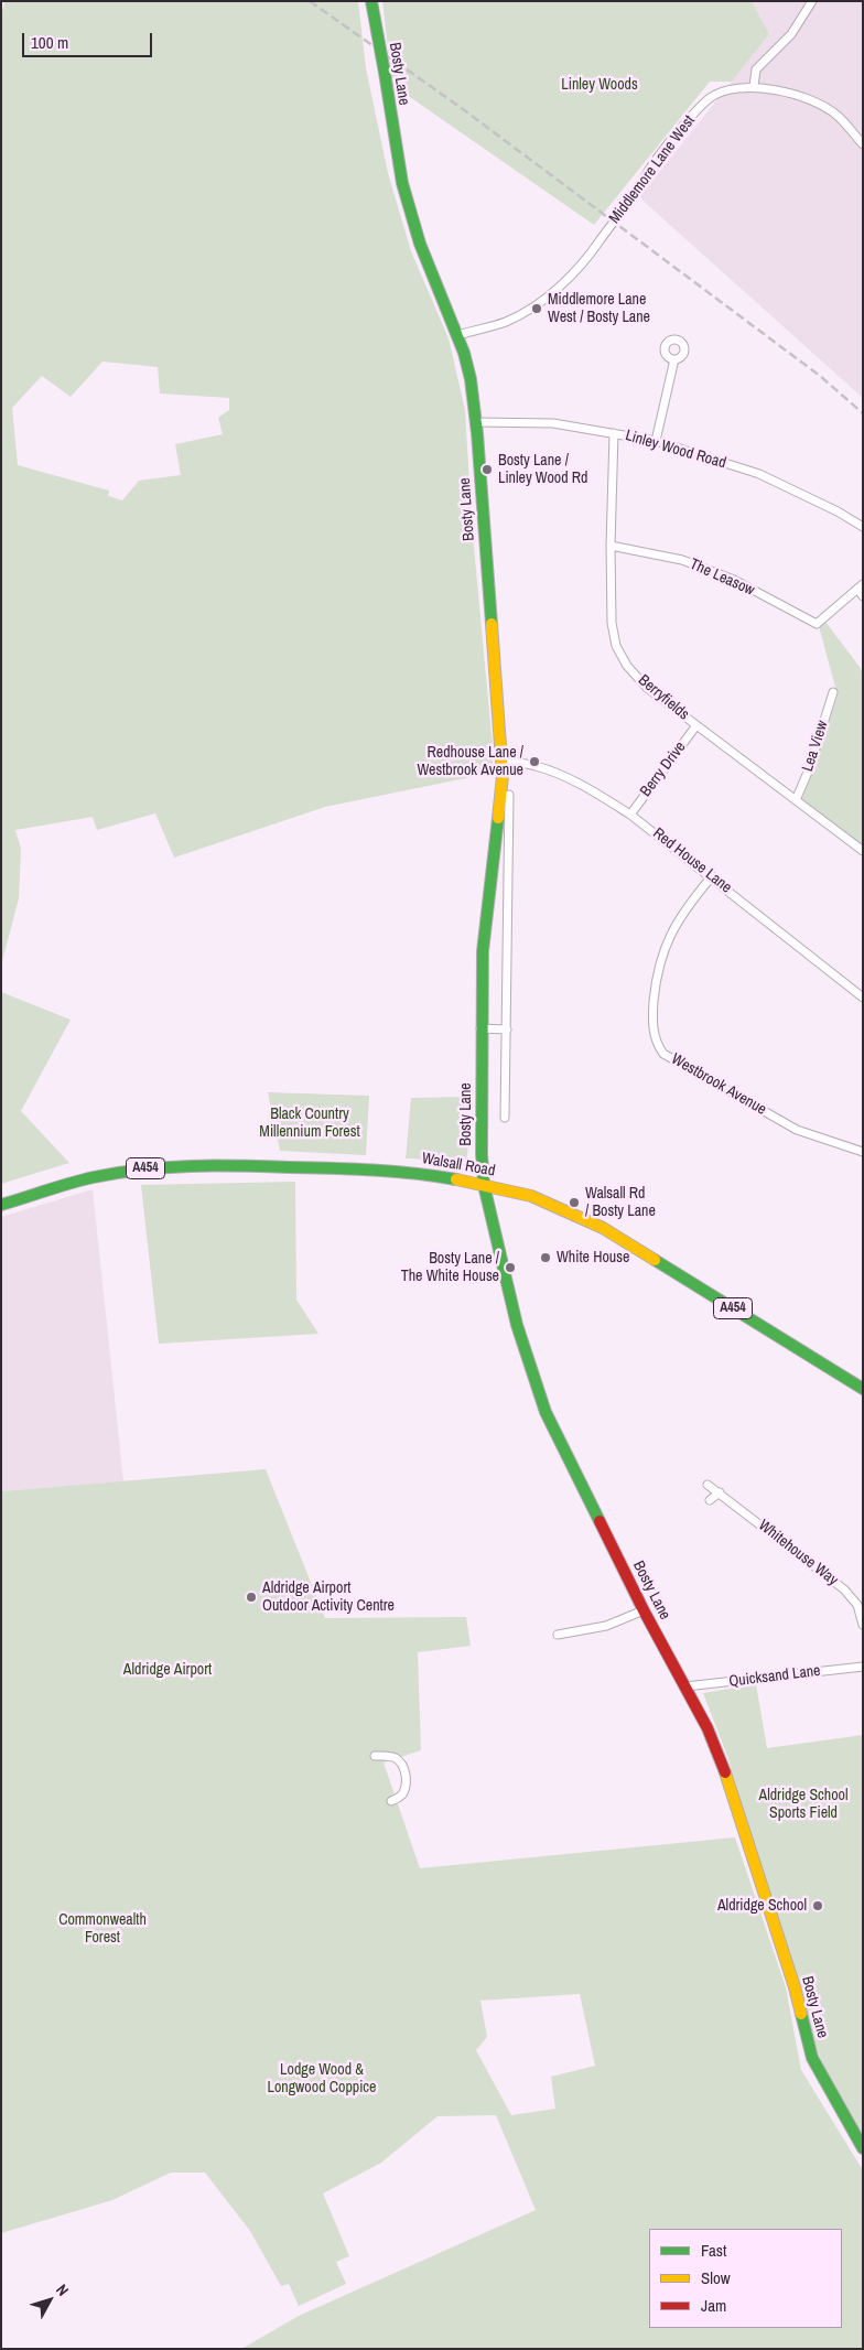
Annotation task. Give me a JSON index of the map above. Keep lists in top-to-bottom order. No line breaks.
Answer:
{"streets":{"main road":["Bosty Lane","Walsall Road","A454"],"street":["Middlemore Lane West","Linley Wood Road","The Leasow","Berryfields","Lea View","Berry Drive","Red House Lane","Westbrook Avenue","Whitehouse Way","Quicksand Lane"]},"crossings":[["Bosty Lane","Middlemore Lane West"],["Bosty Lane","Linley Wood Road"],["Bosty Lane","Red House Lane"],["Bosty Lane","Walsall Road"],["Bosty Lane","Quicksand Lane"],["Linley Wood Road","Berryfields"],["The Leasow","Berryfields"],["Berryfields","Lea View"],["Berryfields","Berry Drive"],["Berry Drive","Red House Lane"],["Red House Lane","Westbrook Avenue"]],"parks":["Linley Woods","Black Country Millennium Forest","Aldridge Airport","Aldridge School Sports Field","Commonwealth Forest","Lodge Wood & Longwood Coppice"],"places":["Middlemore Lane West / Bosty Lane","Bosty Lane / Linley Wood Rd","Redhouse Lane / Westbrook Avenue","Walsall Rd / Bosty Lane","White House","Bosty Lane / The White House","Aldridge Airport Outdoor Activity Centre","Aldridge School"],"legend":["Fast","Slow","Jam"],"scale_bar":"100 m","north":"top right"}
